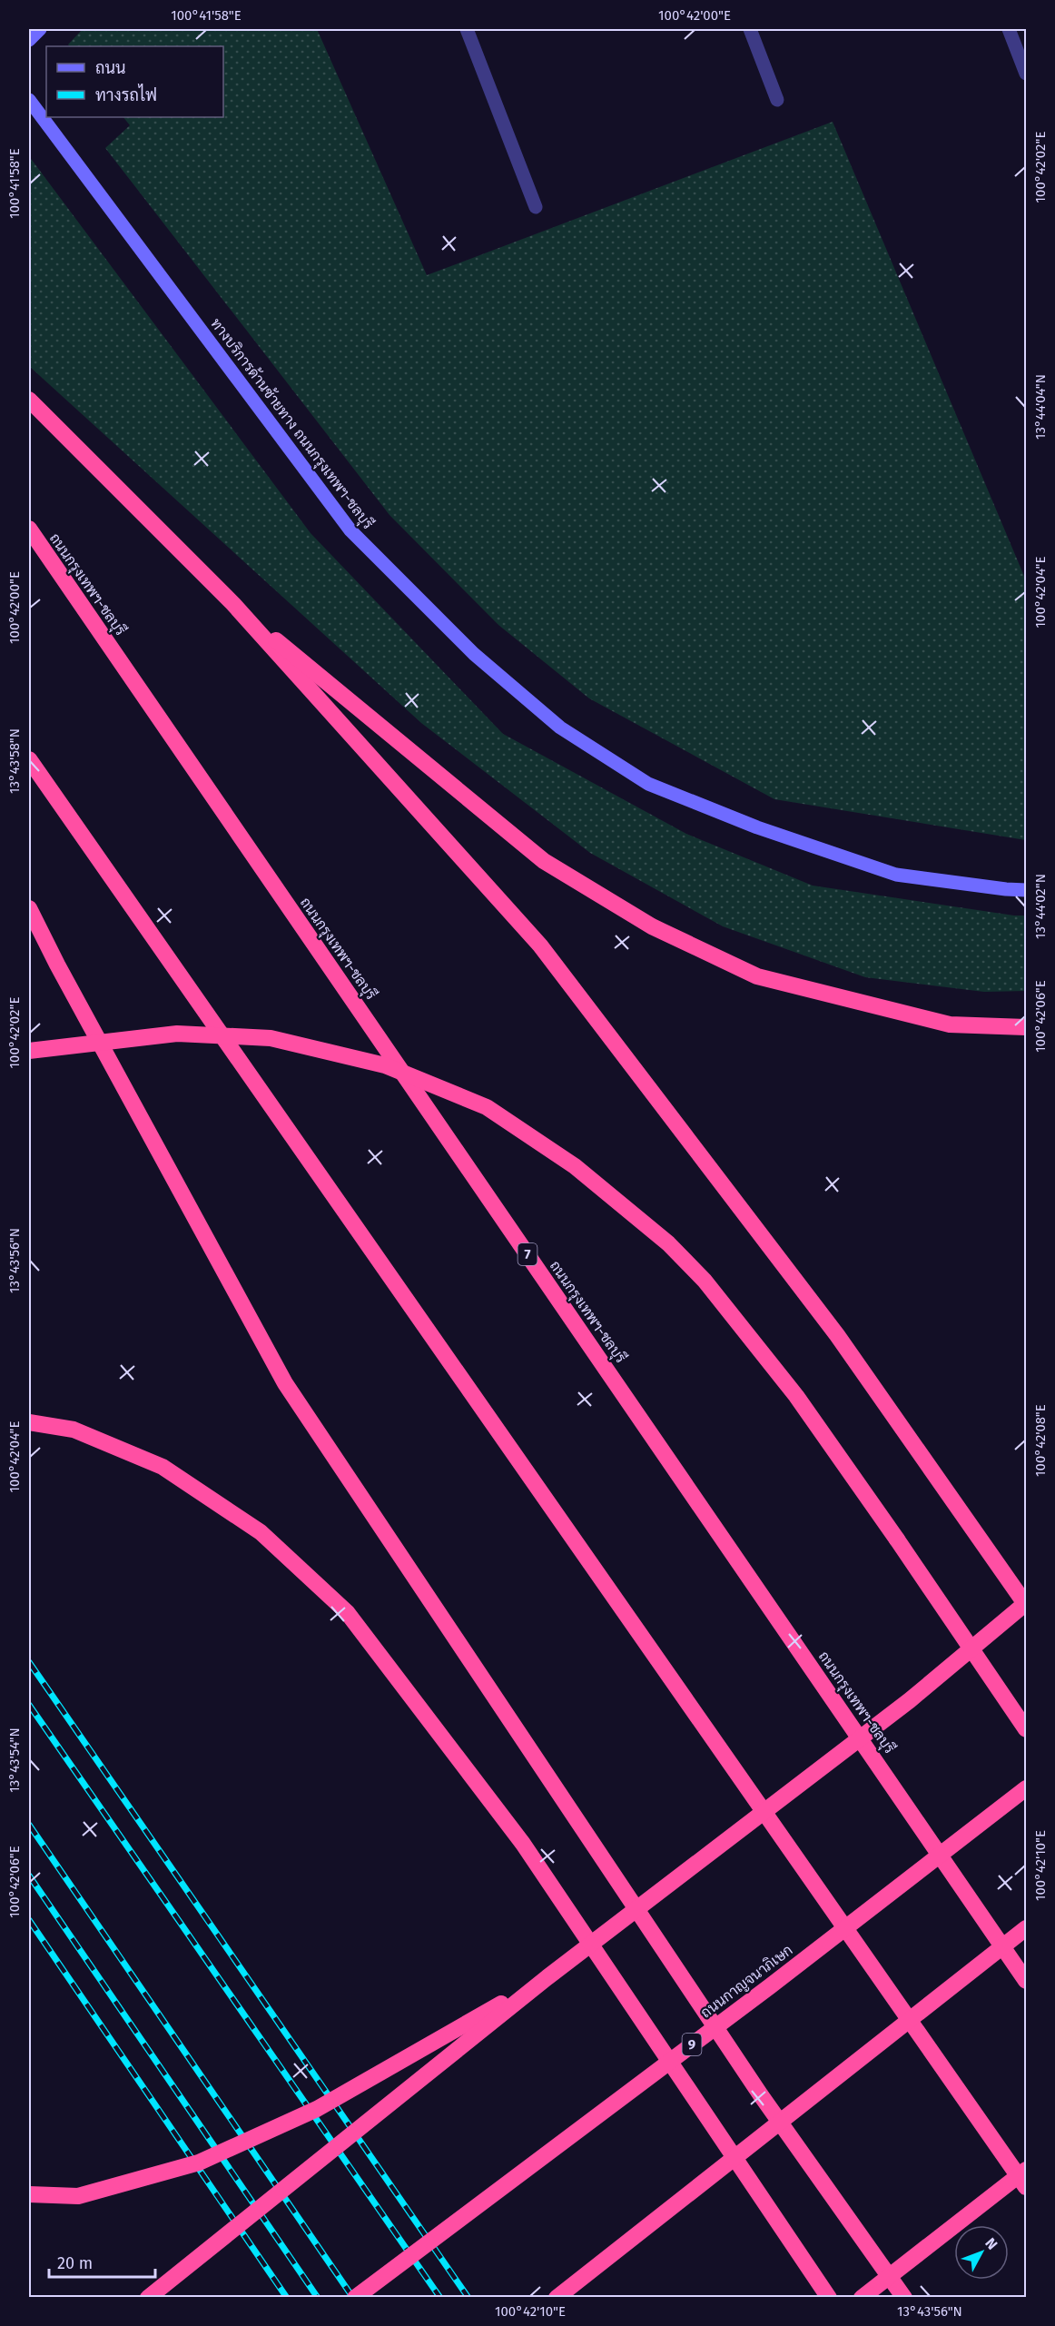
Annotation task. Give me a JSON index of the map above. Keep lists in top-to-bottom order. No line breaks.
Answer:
{"streets":{"highway":["ถนนกรุงเทพฯ-ชลบุรี","7","ถนนกาญจนาภิเษก","9"],"main road":["ทางบริการด้านซ้ายทาง ถนนกรุงเทพฯ-ชลบุรี"]},"legend":["ถนน","ทางรถไฟ"],"scale_bar":"20 m","north":"top right","coordinates":["100°41'58\"E","100°42'00\"E","100°42'02\"E","13°44'04\"N","100°42'04\"E","13°43'58\"N","13°44'02\"N","100°42'06\"E","13°43'56\"N","100°42'08\"E","13°43'54\"N","100°42'10\"E"]}
